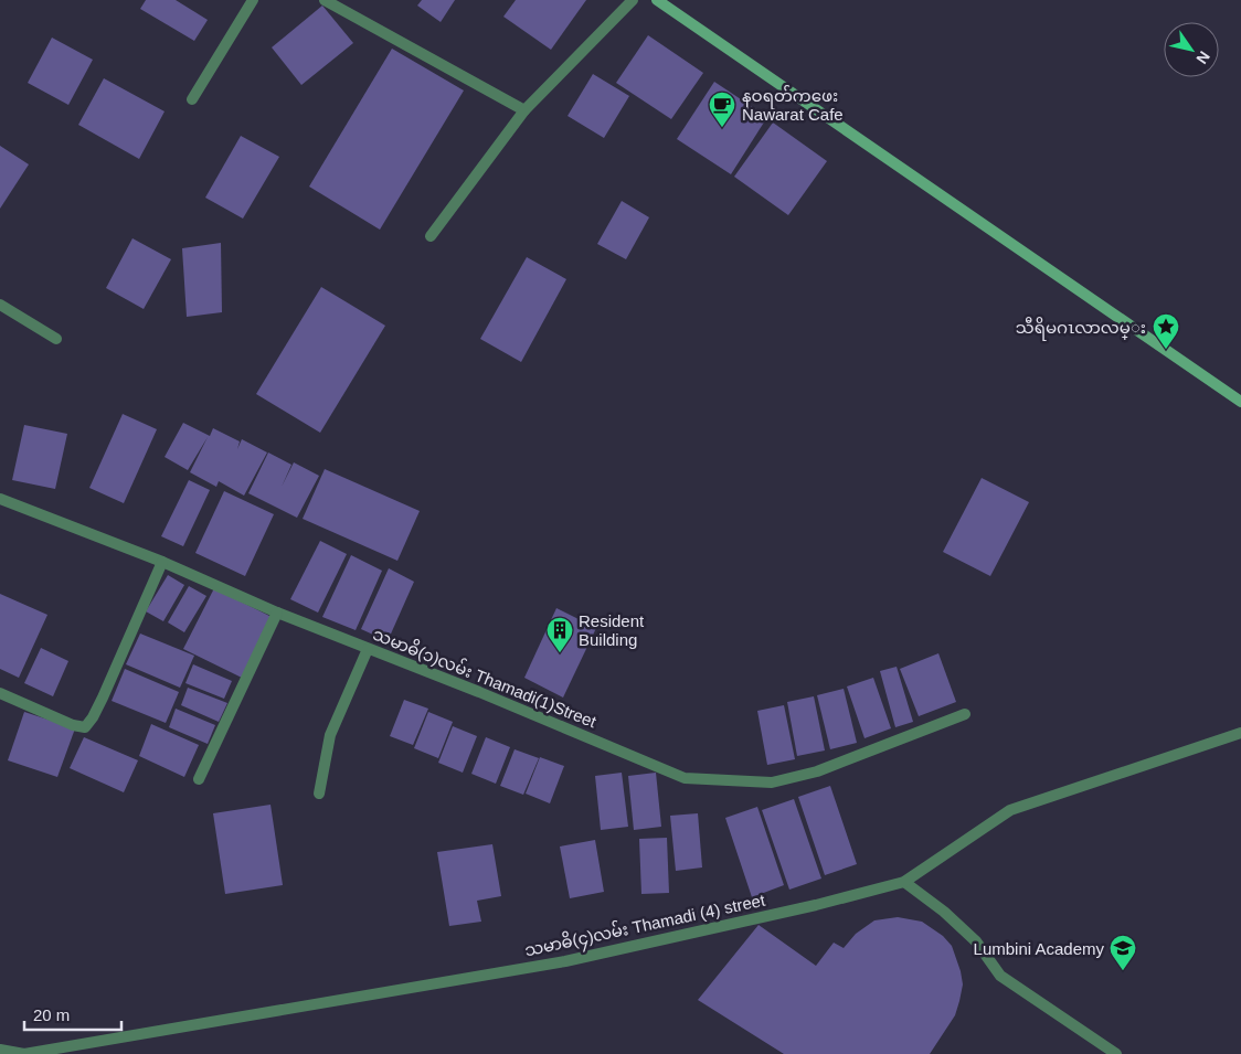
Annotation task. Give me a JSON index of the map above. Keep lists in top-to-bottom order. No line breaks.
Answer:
{"streets":{"street":["သမာဓိ(၁)လမ်း Thamadi(1)Street","သမာဓိ(၄)လမ်း Thamadi (4) street"]},"places":{"cafe":["နဝရတ်ကဖေး Nawarat Cafe"],"place":["သီရိမဂၤလာလမ္‌း"],"building":["Resident Building"],"school or university":["Lumbini Academy"]},"scale_bar":"20 m","north":"bottom right"}
